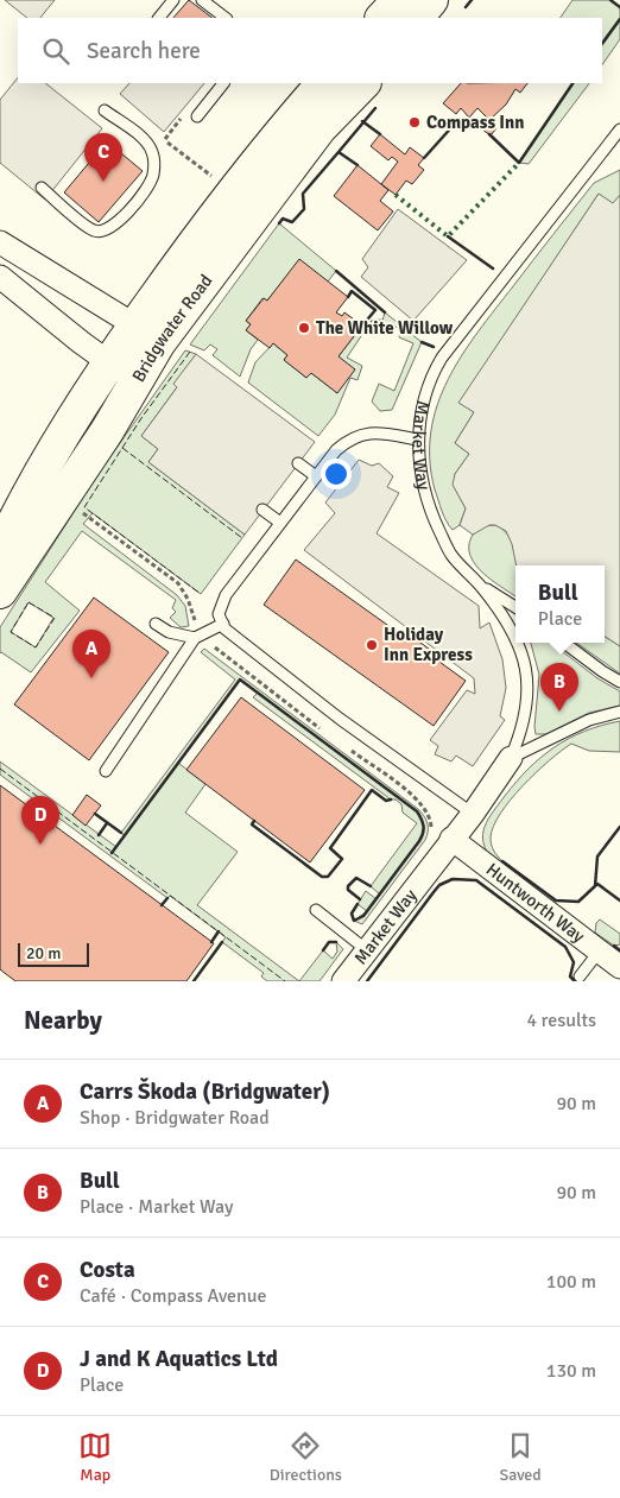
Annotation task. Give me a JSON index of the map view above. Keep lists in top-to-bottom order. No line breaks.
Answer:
{"streets":{"main road":["Bridgwater Road"],"street":["Market Way","Huntworth Way"]},"crossings":[["Market Way","Huntworth Way"]],"places":["Compass Inn","The White Willow","Holiday Inn Express"],"scale_bar":"20 m","page":{"search":"Search here","pins":["C","A","B","D"],"popup":["Bull","Place"],"scale":"20 m","heading":["Nearby","4 results"],"list":[{"mark":"A","name":"Carrs Škoda (Bridgwater)","note":"Shop · Bridgwater Road","value":"90 m"},{"mark":"B","name":"Bull","note":"Place · Market Way","value":"90 m"},{"mark":"C","name":"Costa","note":"Café · Compass Avenue","value":"100 m"},{"mark":"D","name":"J and K Aquatics Ltd","note":"Place","value":"130 m"}],"nav":["Map","Directions","Saved"]}}
